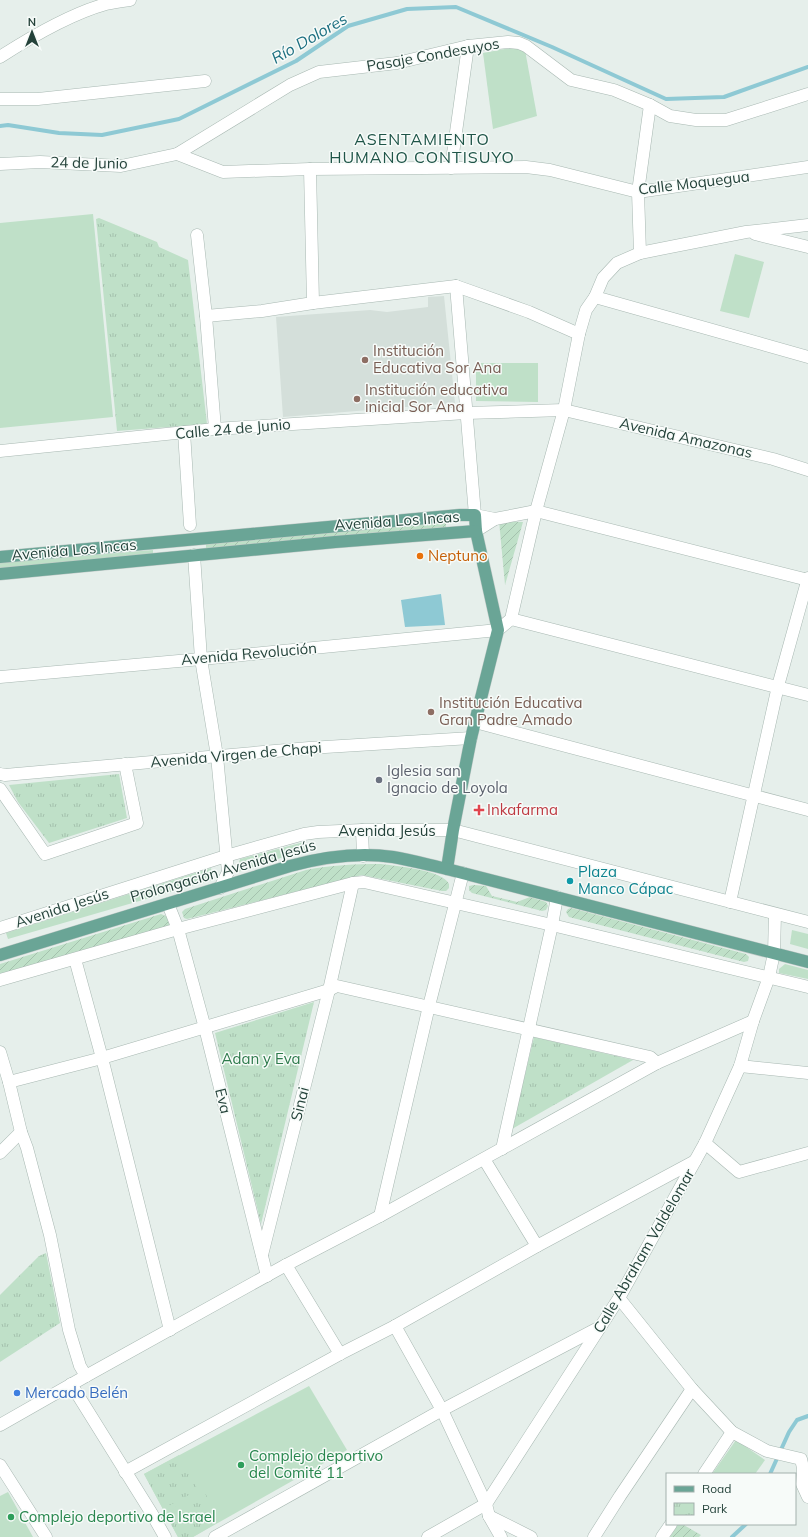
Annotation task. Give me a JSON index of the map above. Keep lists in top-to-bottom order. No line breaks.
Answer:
{"streets":{"main road":["Avenida Los Incas","Prolongación Avenida Jesús"],"street":["Pasaje Condesuyos","24 de Junio","Calle Moquegua","Calle 24 de Junio","Avenida Amazonas","Avenida Revolución","Avenida Virgen de Chapi","Avenida Jesús","Eva","Sinai","Calle Abraham Valdelomar"]},"crossings":[["Pasaje Condesuyos","24 de Junio"],["Pasaje Condesuyos","Calle Moquegua"],["24 de Junio","Calle Moquegua"],["Calle 24 de Junio","Avenida Amazonas"],["Avenida Los Incas","Avenida Revolución"],["Avenida Los Incas","Avenida Virgen de Chapi"],["Avenida Los Incas","Avenida Jesús"],["Avenida Los Incas","Prolongación Avenida Jesús"],["Avenida Jesús","Calle Abraham Valdelomar"],["Prolongación Avenida Jesús","Eva"],["Prolongación Avenida Jesús","Calle Abraham Valdelomar"],["Eva","Sinai"]],"districts":["ASENTAMIENTO HUMANO CONTISUYO"],"water":["Río Dolores"],"parks":["Adan y Eva"],"places":{"other":["Institución Educativa Sor Ana","Institución educativa inicial Sor Ana","Neptuno","Institución Educativa Gran Padre Amado","Iglesia san Ignacio de Loyola","Plaza Manco Cápac","Mercado Belén","Complejo deportivo del Comité 11","Complejo deportivo de Israel"],"health":["Inkafarma"]},"legend":["Road","Park"],"north":"top"}
